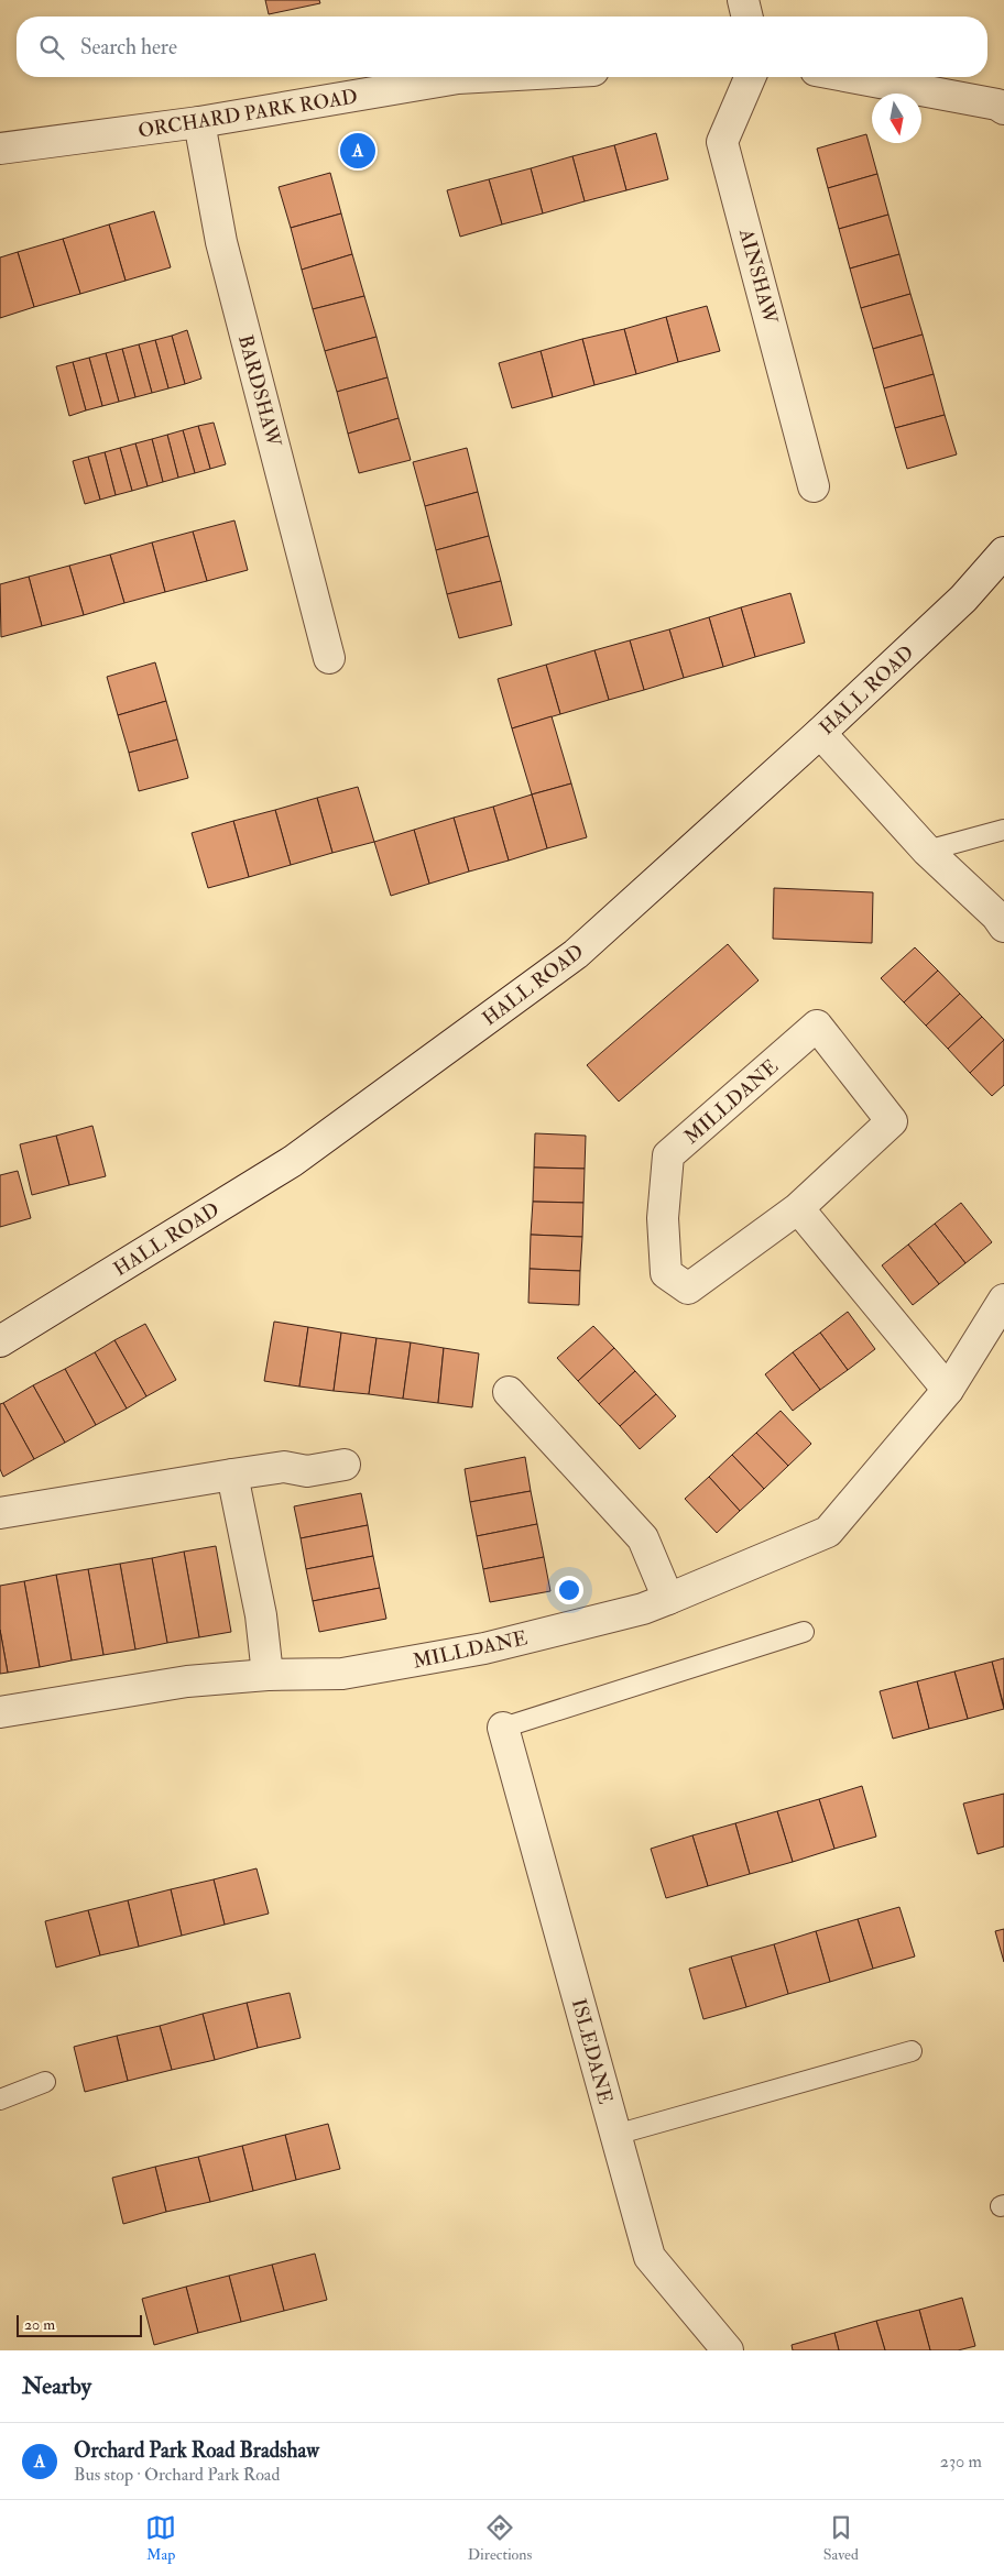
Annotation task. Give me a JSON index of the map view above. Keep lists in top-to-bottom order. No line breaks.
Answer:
{"streets":{"street":["ORCHARD PARK ROAD","AINSHAW","BARDSHAW","HALL ROAD","MILLDANE","ISLEDANE"]},"crossings":[["ORCHARD PARK ROAD","BARDSHAW"]],"scale_bar":"20 m","north":"bottom","page":{"search":"Search here","pins":"A","scale":"20 m","heading":"Nearby","list":[{"mark":"A","name":"Orchard Park Road Bradshaw","note":"Bus stop · Orchard Park Road","value":"230 m"}],"nav":["Map","Directions","Saved"]}}
